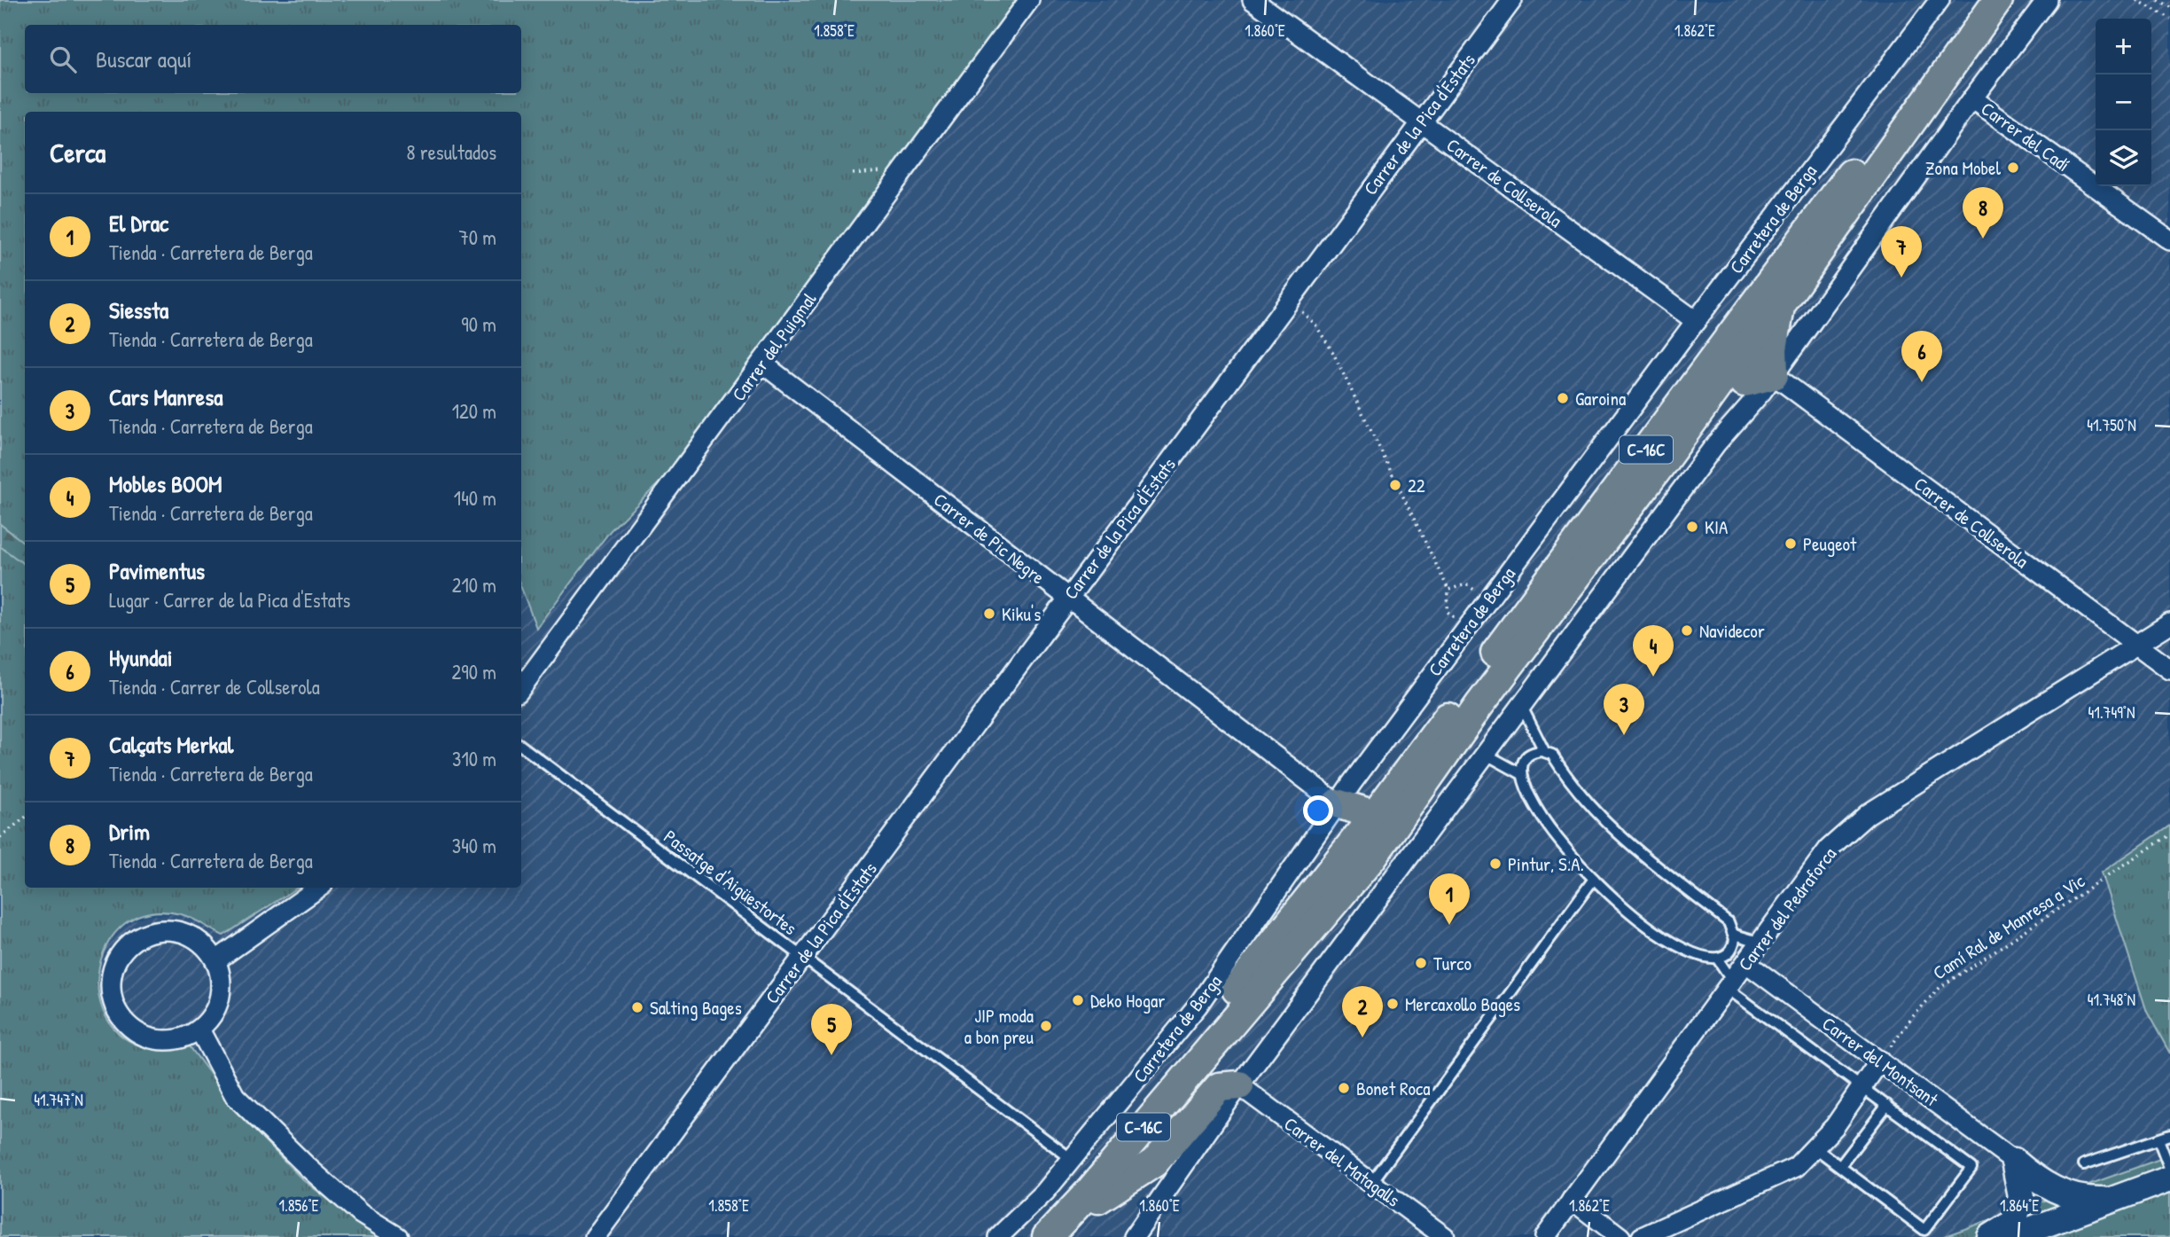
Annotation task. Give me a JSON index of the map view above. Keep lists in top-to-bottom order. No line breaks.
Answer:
{"streets":{"main road":["C-16C"],"street":["Carrer de la Pica d'Estats","Carrer del Cadí","Carrer de Collserola","Carretera de Berga","Carrer del Puigmal","Carrer de Pic Negre","Carrer del Pedraforca","Carrer del Montsant","Carrer del Matagalls"],"lane":["Passatge d'Aigüestortes"],"path":["Camí Ral de Manresa a Vic"]},"crossings":[["Carrer de la Pica d'Estats","Carrer de Collserola"],["Carrer de la Pica d'Estats","Carrer de Pic Negre"],["Carrer de la Pica d'Estats","Passatge d'Aigüestortes"],["Carrer de Collserola","Carretera de Berga"],["Carrer de Collserola","C-16C"],["Carrer de Collserola","Carrer del Pedraforca"],["Carretera de Berga","Carrer de Pic Negre"],["Carretera de Berga","Passatge d'Aigüestortes"],["Carrer del Puigmal","Carrer de Pic Negre"],["Carrer del Pedraforca","Carrer del Montsant"],["Camí Ral de Manresa a Vic","Carrer del Montsant"]],"places":["Zona Mobel","Garoina","22","KIA","Peugeot","Kiku's","Navidecor","Pintur, S.A.","Turco","Deko Hogar","Mercaxollo Bages","Salting Bages","JIP moda a bon preu","Bonet Roca"],"page":{"map_buttons":["+","−"],"search":"Buscar aquí","heading":["Cerca","8 resultados"],"pins":["8","7","6","4","3","1","2","5"],"list":[{"mark":"1","name":"El Drac","note":"Tienda · Carretera de Berga","value":"70 m"},{"mark":"2","name":"Siessta","note":"Tienda · Carretera de Berga","value":"90 m"},{"mark":"3","name":"Cars Manresa","note":"Tienda · Carretera de Berga","value":"120 m"},{"mark":"4","name":"Mobles BOOM","note":"Tienda · Carretera de Berga","value":"140 m"},{"mark":"5","name":"Pavimentus","note":"Lugar · Carrer de la Pica d'Estats","value":"210 m"},{"mark":"6","name":"Hyundai","note":"Tienda · Carrer de Collserola","value":"290 m"},{"mark":"7","name":"Calçats Merkal","note":"Tienda · Carretera de Berga","value":"310 m"},{"mark":"8","name":"Drim","note":"Tienda · Carretera de Berga","value":"340 m"}]},"coordinates":["1.858°E","1.860°E","1.862°E","41.750°N","41.749°N","41.748°N","41.747°N","1.856°E","1.864°E"]}
